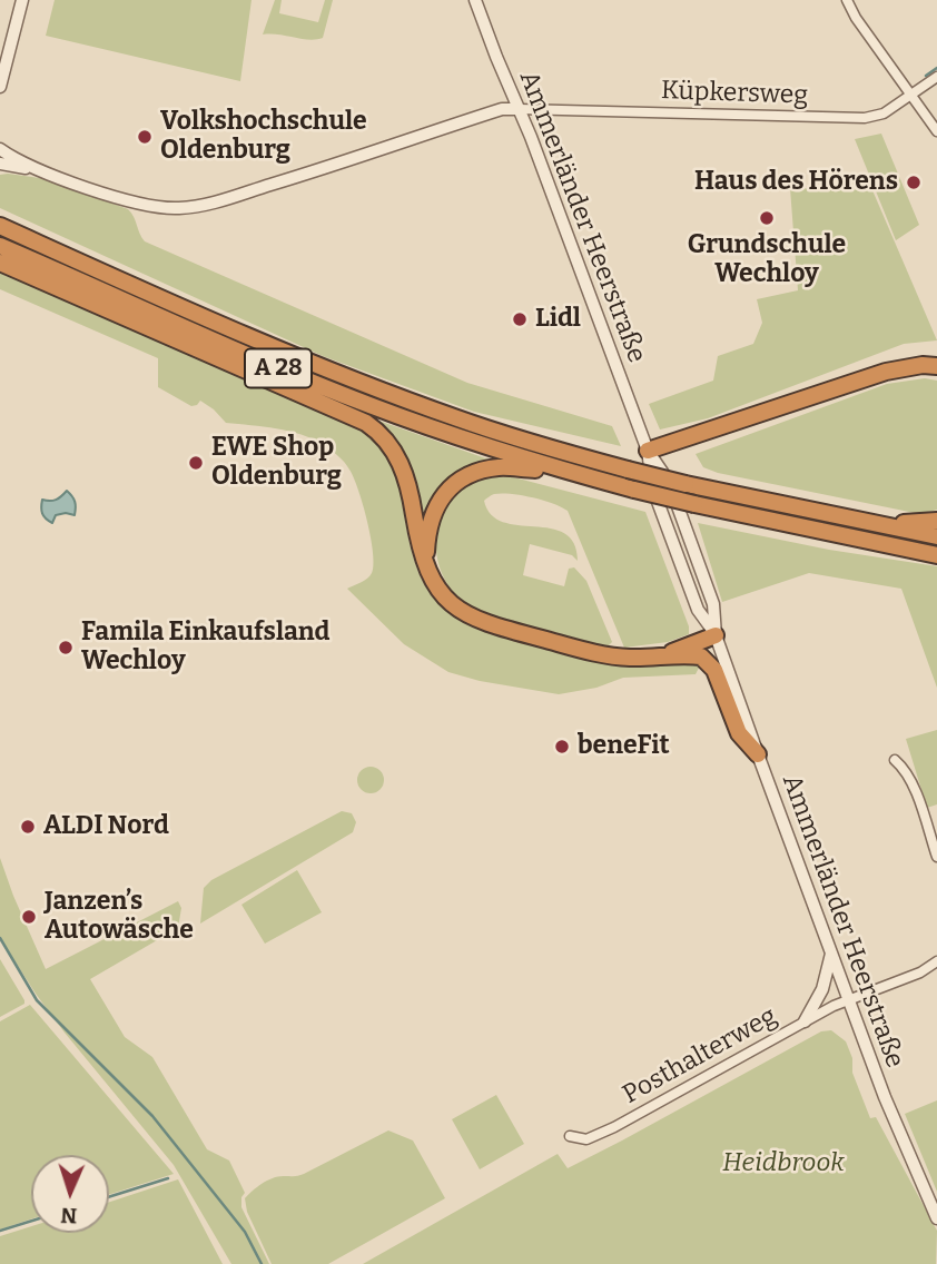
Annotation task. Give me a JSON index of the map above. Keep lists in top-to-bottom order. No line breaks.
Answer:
{"streets":{"highway":["A 28"],"street":["Küpkersweg","Ammerländer Heerstraße","Posthalterweg"]},"crossings":[["Küpkersweg","Ammerländer Heerstraße"],["Ammerländer Heerstraße","Posthalterweg"]],"parks":["Heidbrook"],"places":["Volkshochschule Oldenburg","Haus des Hörens","Grundschule Wechloy","Lidl","EWE Shop Oldenburg","Famila Einkaufsland Wechloy","beneFit","ALDI Nord","Janzen’s Autowäsche"],"north":"bottom"}
